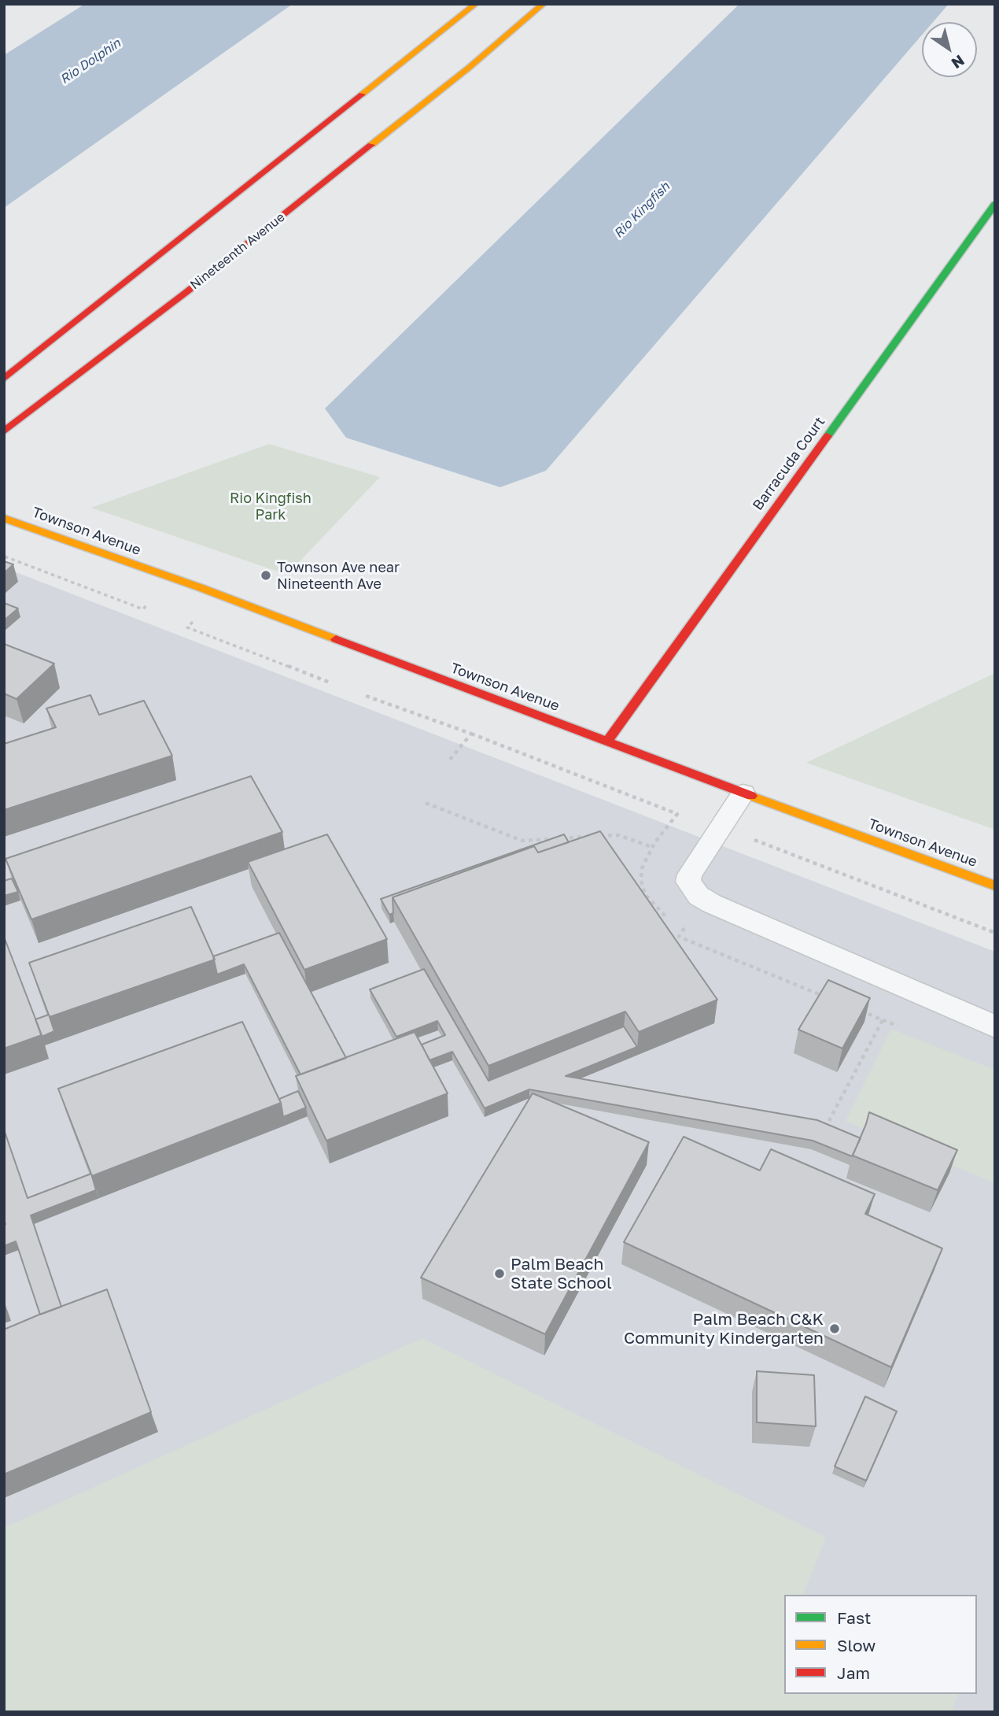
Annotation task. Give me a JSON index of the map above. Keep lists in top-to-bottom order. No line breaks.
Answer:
{"streets":{"main road":["Nineteenth Avenue","Barracuda Court","Townson Avenue"]},"crossings":[["Barracuda Court","Townson Avenue"]],"water":["Rio Dolphin","Rio Kingfish"],"parks":["Rio Kingfish Park"],"places":["Townson Ave near Nineteenth Ave","Palm Beach State School","Palm Beach C&K Community Kindergarten"],"legend":["Fast","Slow","Jam"],"north":"bottom right"}
